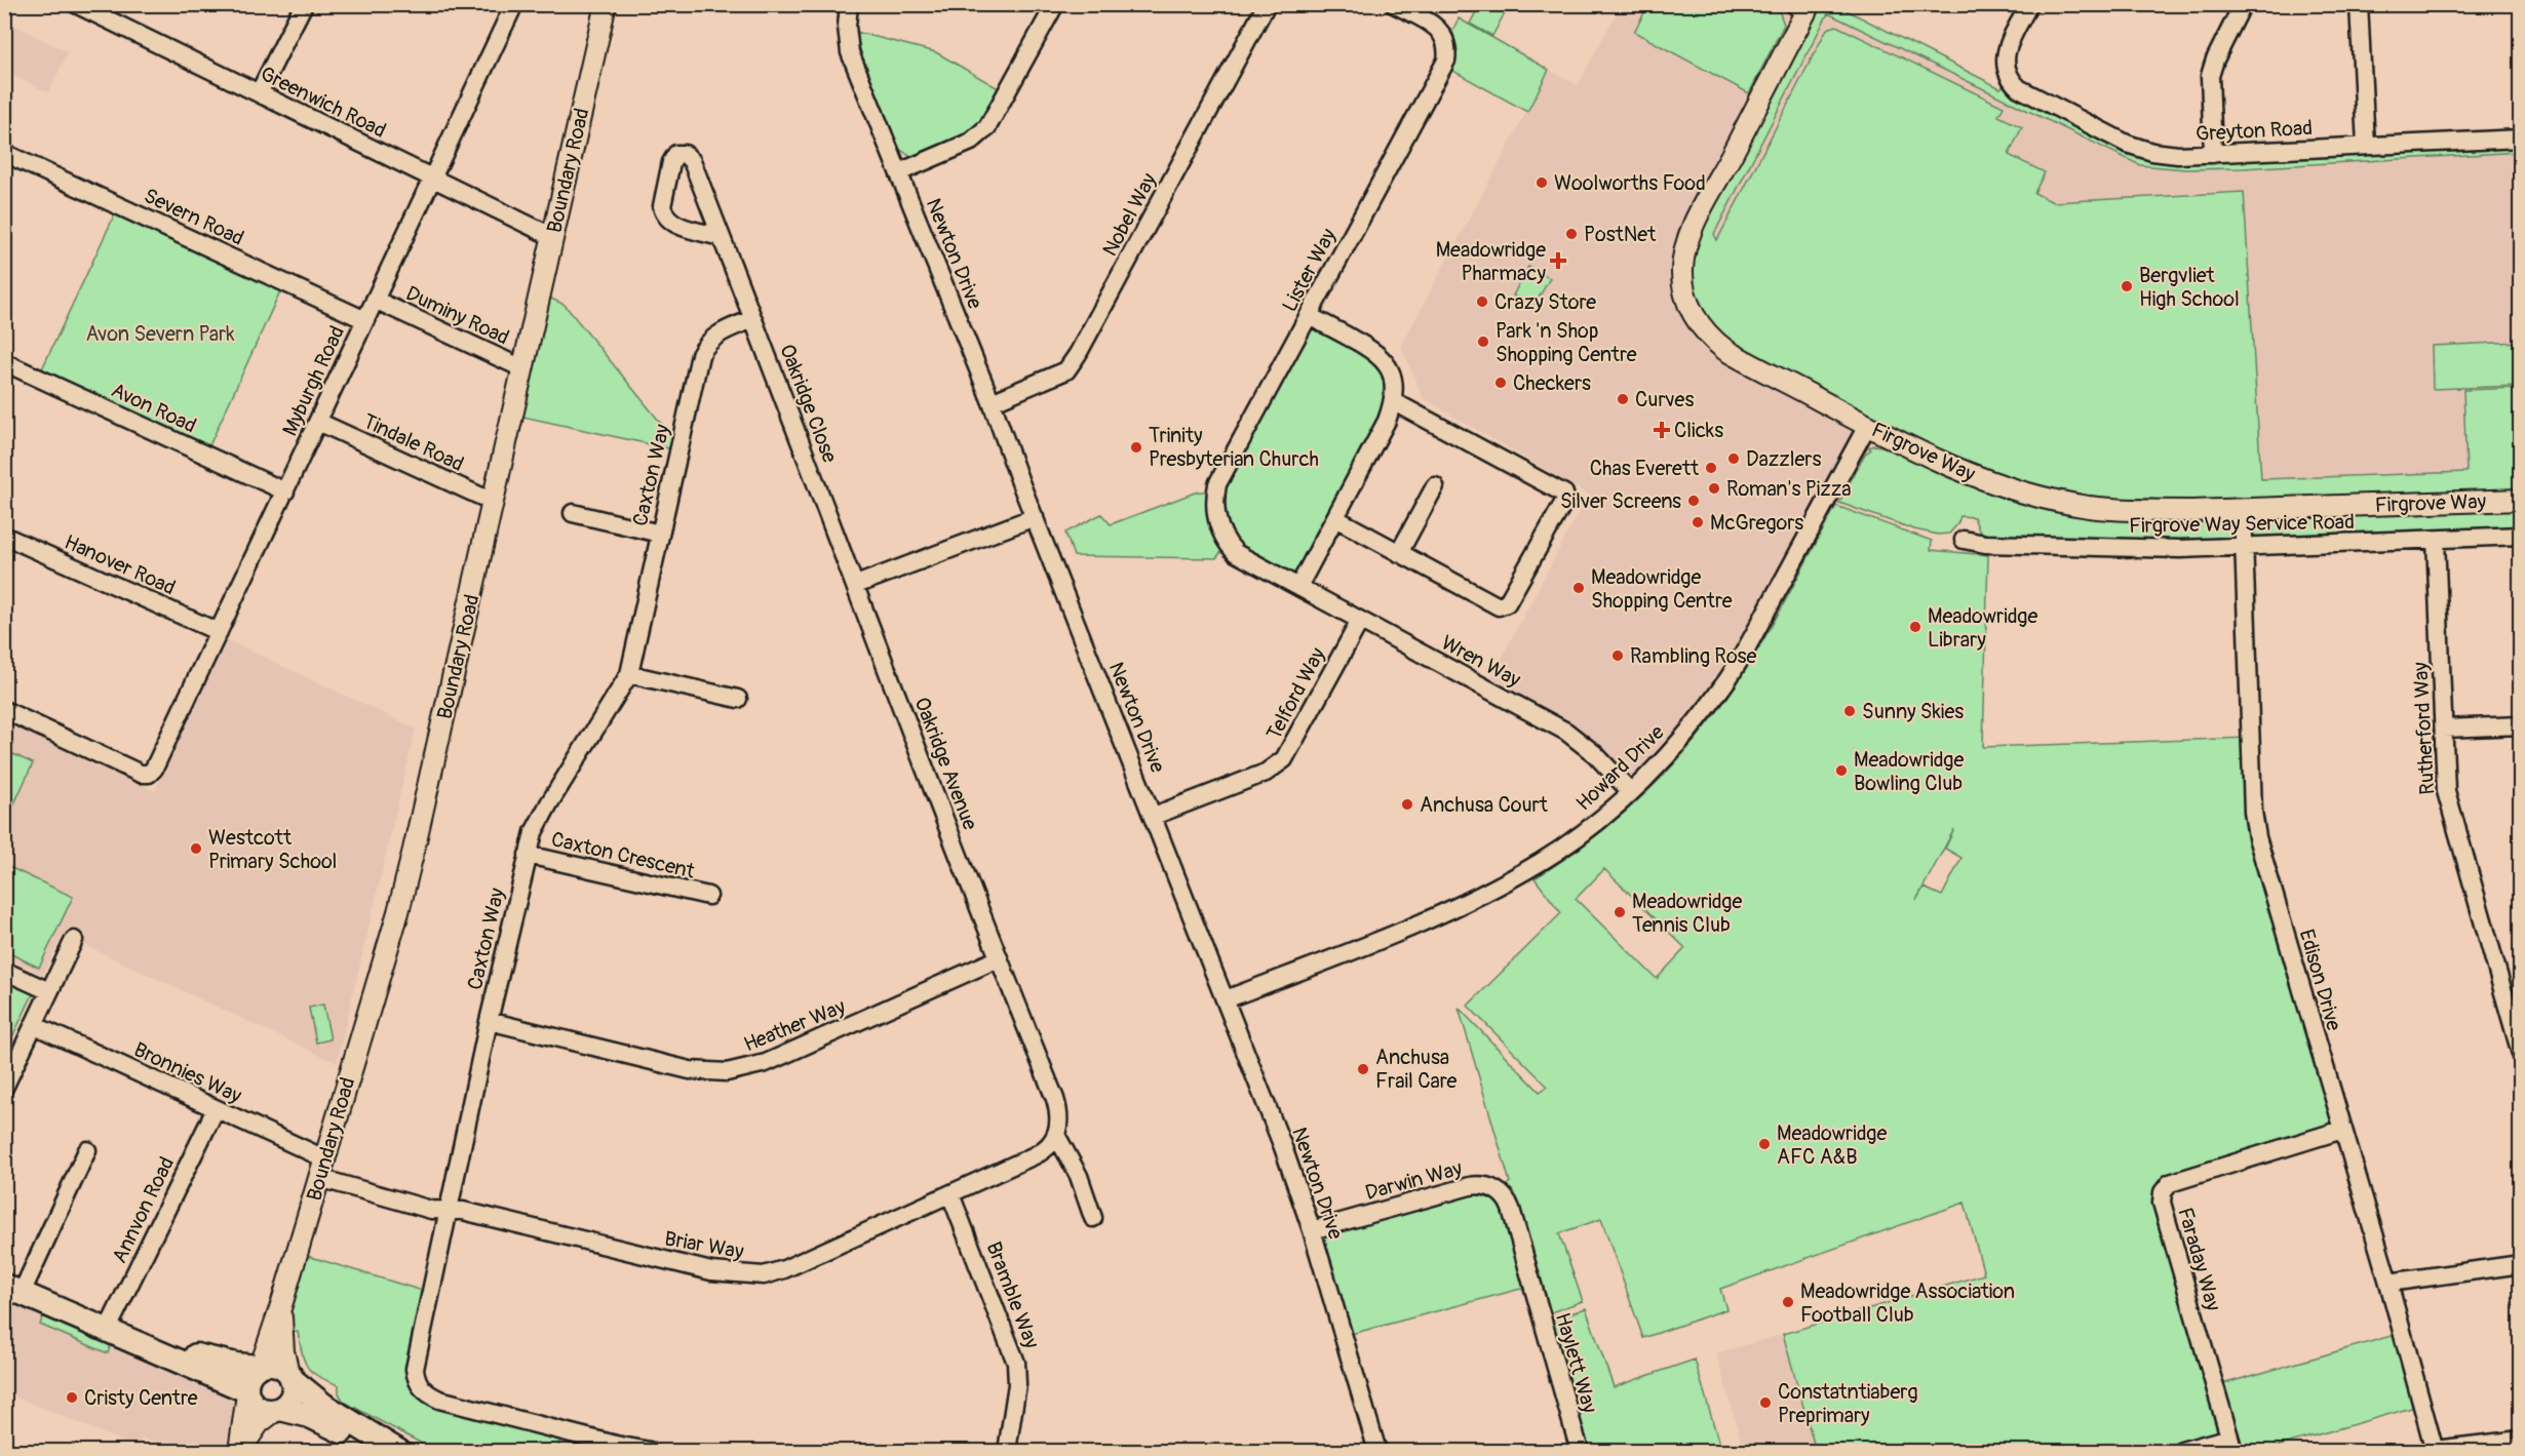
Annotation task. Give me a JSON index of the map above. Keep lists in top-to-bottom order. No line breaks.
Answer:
{"streets":{"street":["Greenwich Road","Greyton Road","Boundary Road","Nobel Way","Severn Road","Newton Drive","Lister Way","Duminy Road","Myburgh Road","Oakridge Close","Avon Road","Tindale Road","Firgrove Way","Caxton Way","Firgrove Way Service Road","Hanover Road","Wren Way","Telford Way","Rutherford Way","Oakridge Avenue","Howard Drive","Caxton Crescent","Edison Drive","Heather Way","Bronnies Way","Darwin Way","Annvon Road","Briar Way","Faraday Way","Bramble Way","Haylett Way"]},"crossings":[["Greenwich Road","Boundary Road"],["Greenwich Road","Myburgh Road"],["Boundary Road","Duminy Road"],["Boundary Road","Tindale Road"],["Boundary Road","Bronnies Way"],["Boundary Road","Briar Way"],["Nobel Way","Newton Drive"],["Severn Road","Myburgh Road"],["Newton Drive","Telford Way"],["Newton Drive","Howard Drive"],["Newton Drive","Darwin Way"],["Lister Way","Wren Way"],["Duminy Road","Myburgh Road"],["Myburgh Road","Avon Road"],["Myburgh Road","Tindale Road"],["Myburgh Road","Hanover Road"],["Oakridge Close","Caxton Way"],["Oakridge Close","Oakridge Avenue"],["Firgrove Way","Howard Drive"],["Firgrove Way","Edison Drive"],["Caxton Way","Caxton Crescent"],["Caxton Way","Heather Way"],["Caxton Way","Briar Way"],["Firgrove Way Service Road","Rutherford Way"],["Firgrove Way Service Road","Edison Drive"],["Wren Way","Telford Way"],["Wren Way","Howard Drive"],["Oakridge Avenue","Heather Way"],["Oakridge Avenue","Briar Way"],["Edison Drive","Faraday Way"],["Bronnies Way","Annvon Road"],["Darwin Way","Haylett Way"],["Briar Way","Bramble Way"]],"parks":["Avon Severn Park"],"places":{"other":["Woolworths Food","PostNet","Bergvliet High School","Crazy Store","Park 'n Shop Shopping Centre","Checkers","Curves","Trinity Presbyterian Church","Dazzlers","Chas Everett","Roman's Pizza","Silver Screens","McGregors","Meadowridge Shopping Centre","Meadowridge Library","Rambling Rose","Sunny Skies","Meadowridge Bowling Club","Anchusa Court","Westcott Primary School","Meadowridge Tennis Club","Anchusa Frail Care","Meadowridge AFC A&B","Meadowridge Association Football Club","Cristy Centre","Constatntiaberg Preprimary"],"health":["Meadowridge Pharmacy","Clicks"]}}
